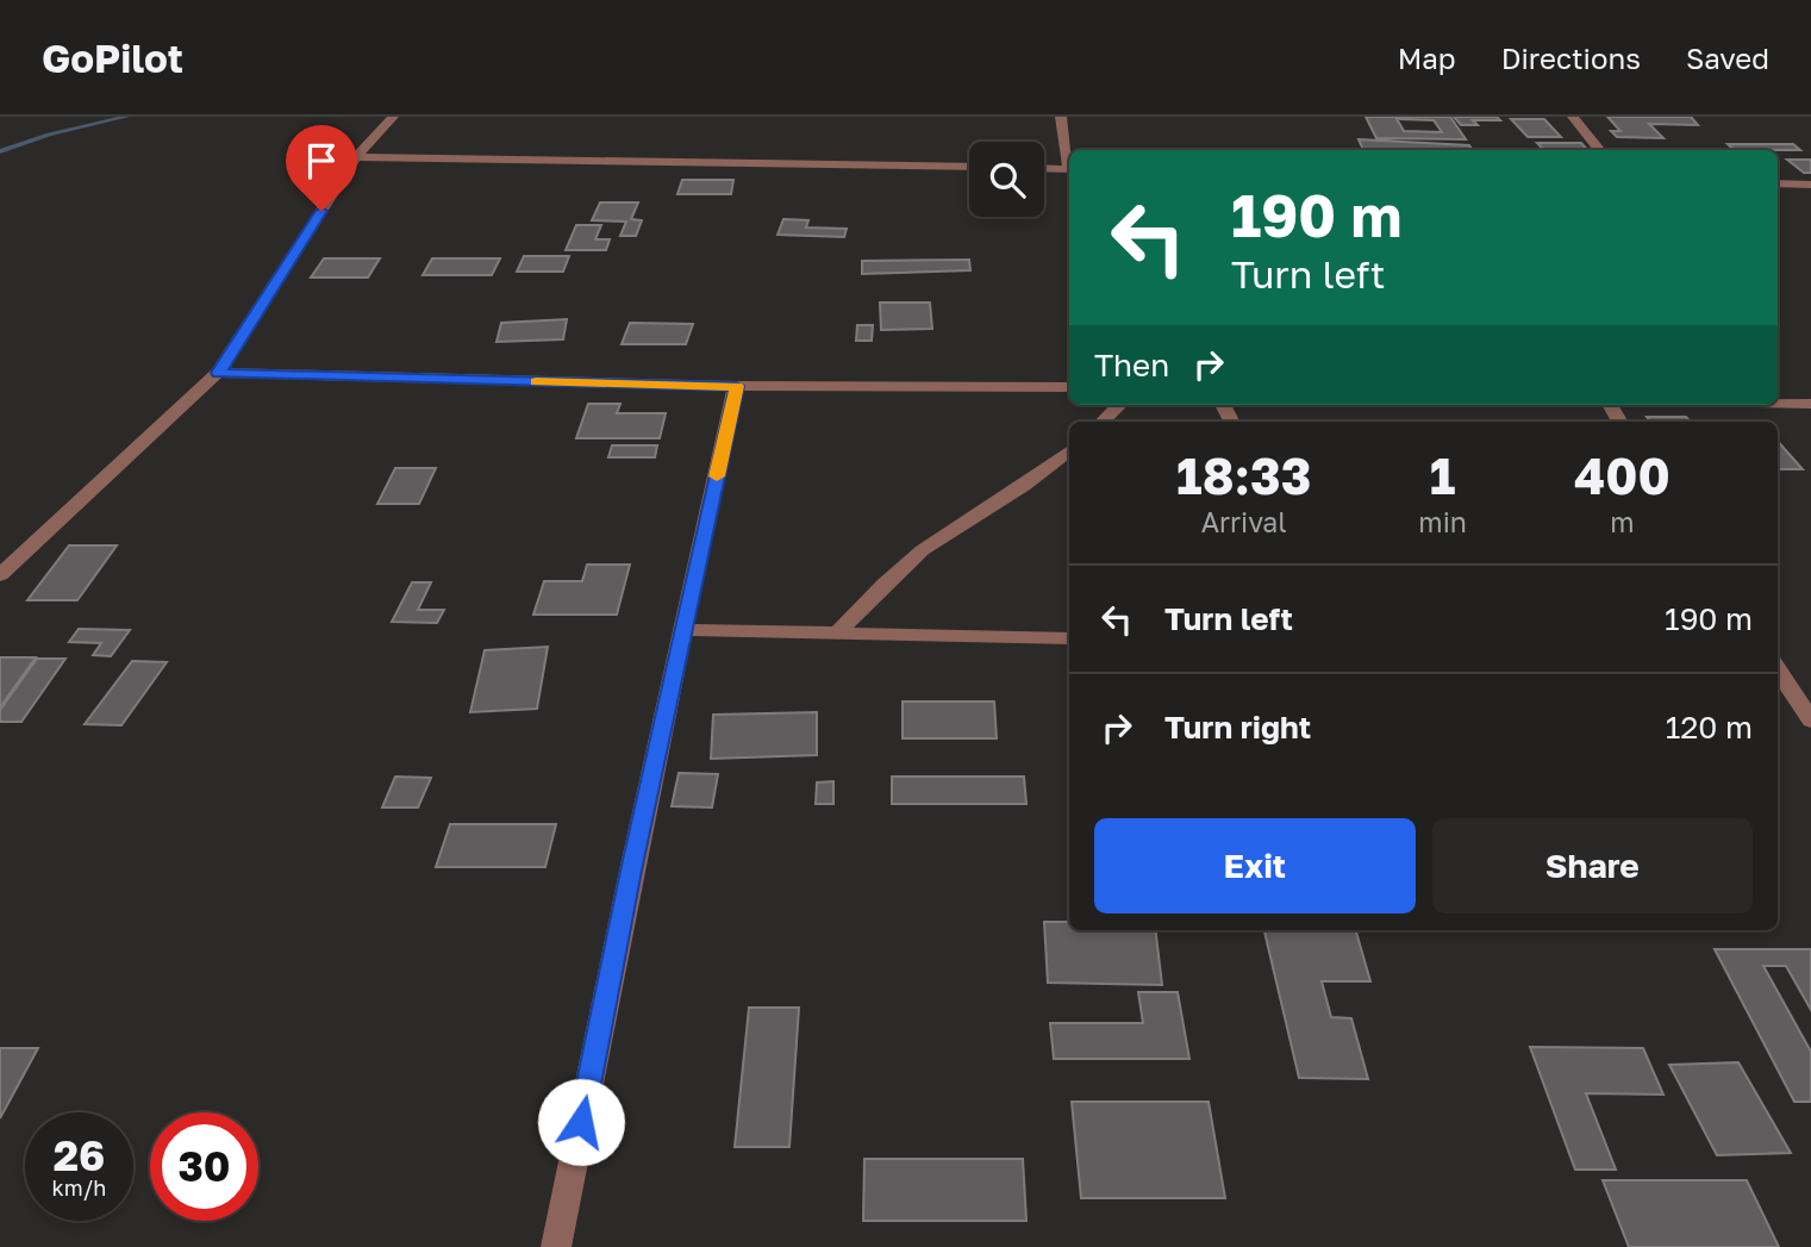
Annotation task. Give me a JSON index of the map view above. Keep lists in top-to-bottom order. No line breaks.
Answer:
{"page":{"header":"GoPilot","nav":["Map","Directions","Saved"],"turn":["190 m","Turn left"],"then":"Then","eta":["18:33","Arrival","1","min","400","m"],"list":[{"name":"Turn left","value":"190 m"},{"name":"Turn right","value":"120 m"}],"buttons":["Exit","Share"],"speed":"26 km/h","limit":"30"}}
